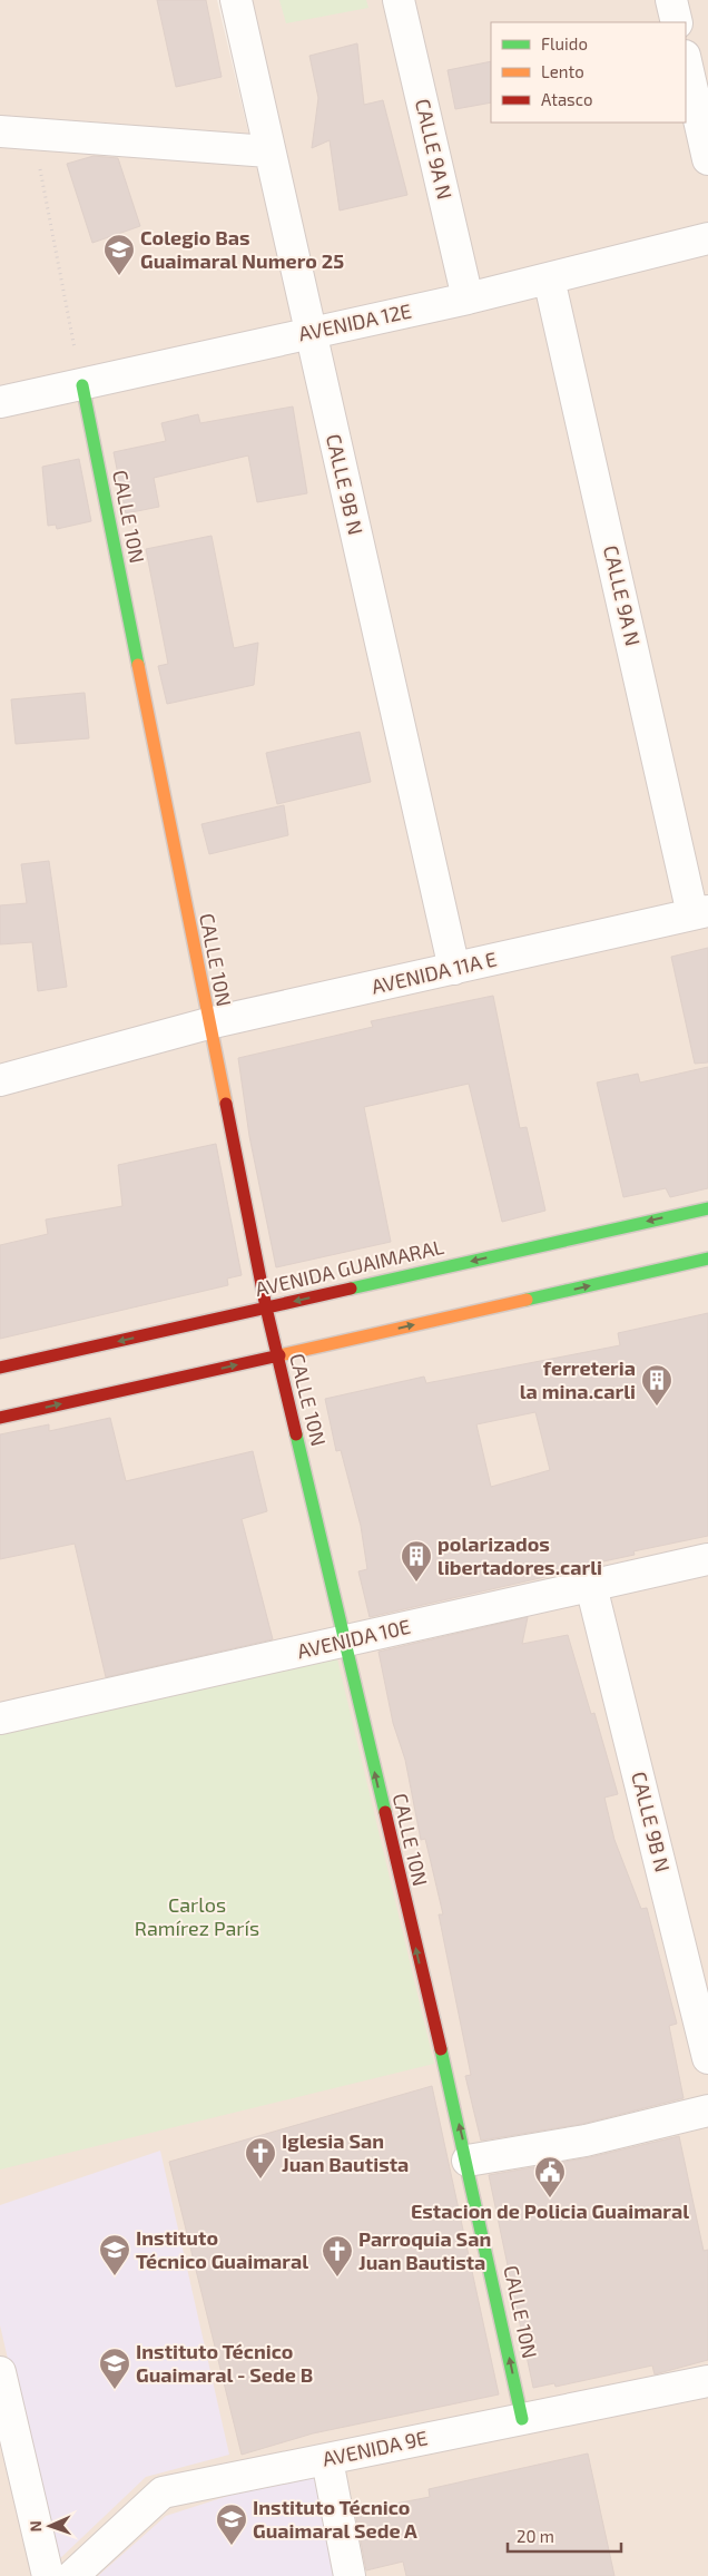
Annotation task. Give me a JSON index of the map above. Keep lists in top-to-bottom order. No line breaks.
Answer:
{"streets":{"street":["CALLE 9A N","AVENIDA 12E","CALLE 9B N","CALLE 10N","AVENIDA 11A E","AVENIDA GUAIMARAL","AVENIDA 10E","AVENIDA 9E"]},"crossings":[["CALLE 9A N","AVENIDA 12E"],["CALLE 9A N","AVENIDA 11A E"],["AVENIDA 12E","CALLE 9B N"],["AVENIDA 12E","CALLE 10N"],["CALLE 9B N","AVENIDA 11A E"],["CALLE 9B N","AVENIDA 10E"],["CALLE 10N","AVENIDA 11A E"],["CALLE 10N","AVENIDA GUAIMARAL"],["CALLE 10N","AVENIDA 10E"],["CALLE 10N","AVENIDA 9E"]],"one_way":["CALLE 10N"],"parks":["Carlos Ramírez París"],"places":{"school or university":["Colegio Bas Guaimaral Numero 25","Instituto Técnico Guaimaral","Instituto Técnico Guaimaral - Sede B","Instituto Técnico Guaimaral Sede A"],"building":["ferreteria la mina.carli","polarizados libertadores.carli"],"church":["Iglesia San Juan Bautista","Parroquia San Juan Bautista"],"public building":["Estacion de Policia Guaimaral"]},"legend":["Fluido","Lento","Atasco"],"scale_bar":"20 m","north":"left"}
